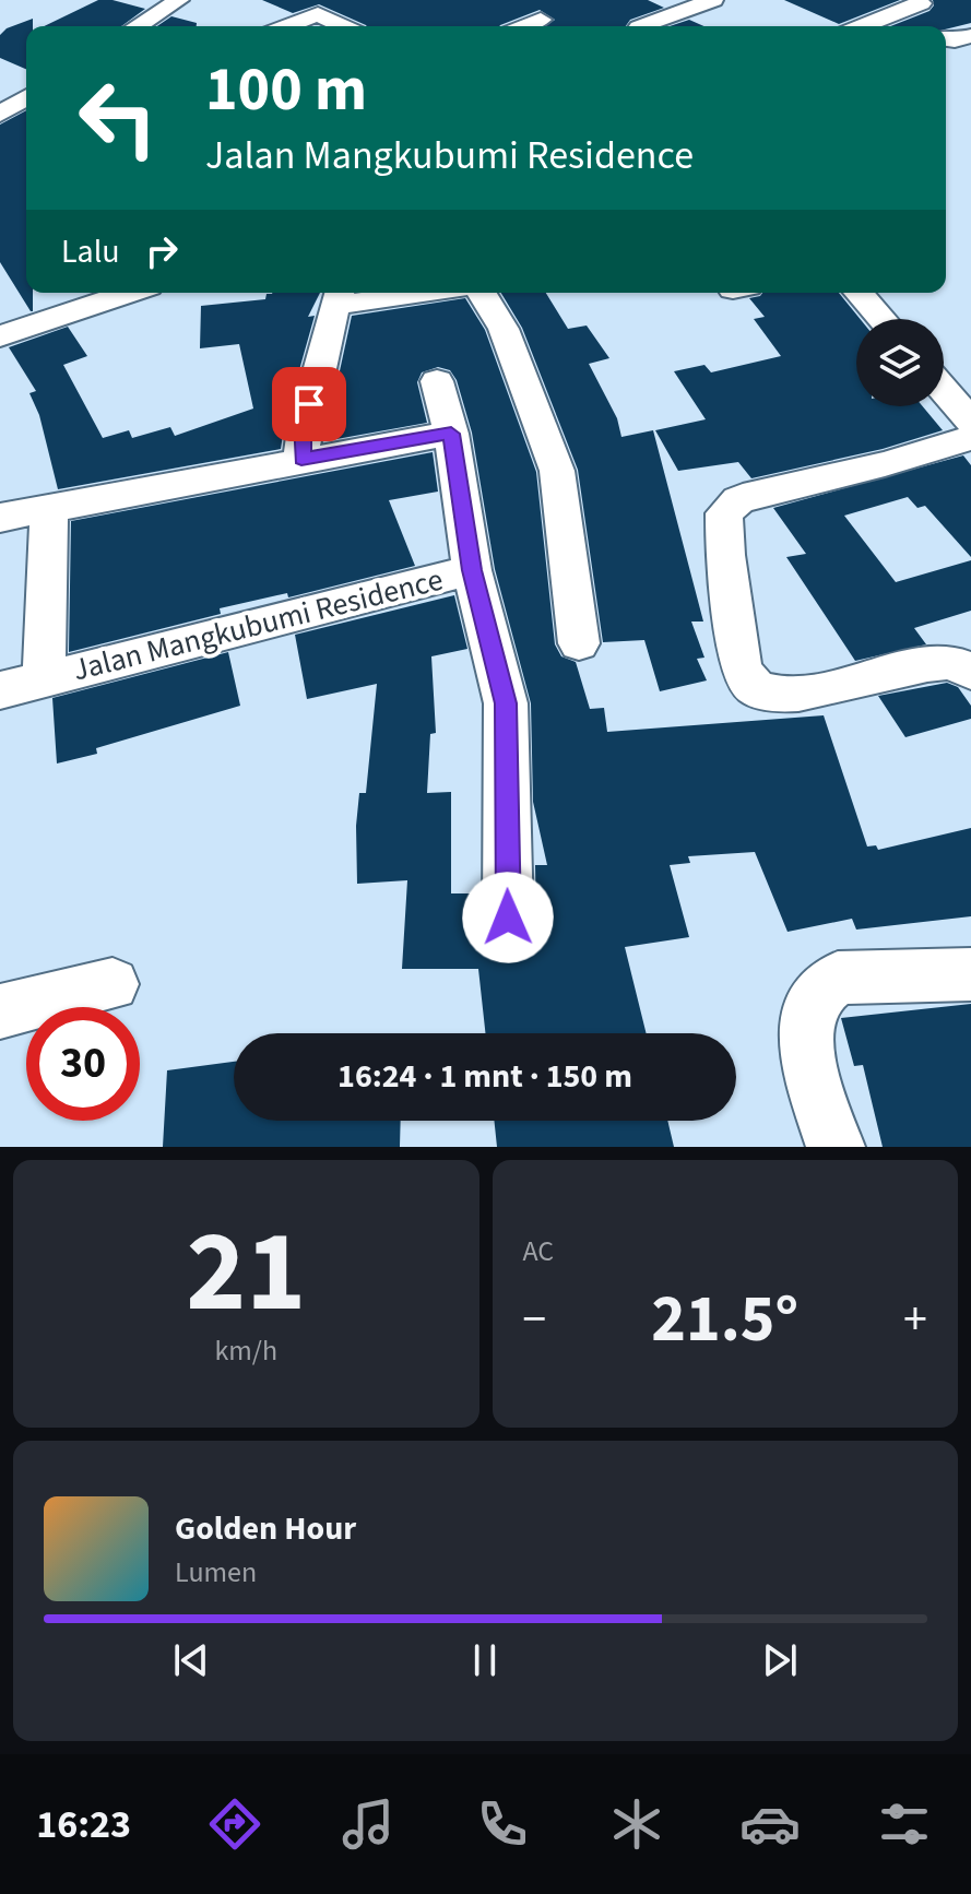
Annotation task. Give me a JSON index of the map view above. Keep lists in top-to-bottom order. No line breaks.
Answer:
{"streets":{"street":["Jalan Mangkubumi Residence"]},"page":{"turn":["100 m","Jalan Mangkubumi Residence"],"then":"Lalu","limit":"30","trip":"16:24 · 1 mnt · 150 m","tile":[["21","km/h"],"AC"],"heat":["−","21.5°","+"],"song":["Golden Hour","Lumen"],"tabs":"16:23"}}
